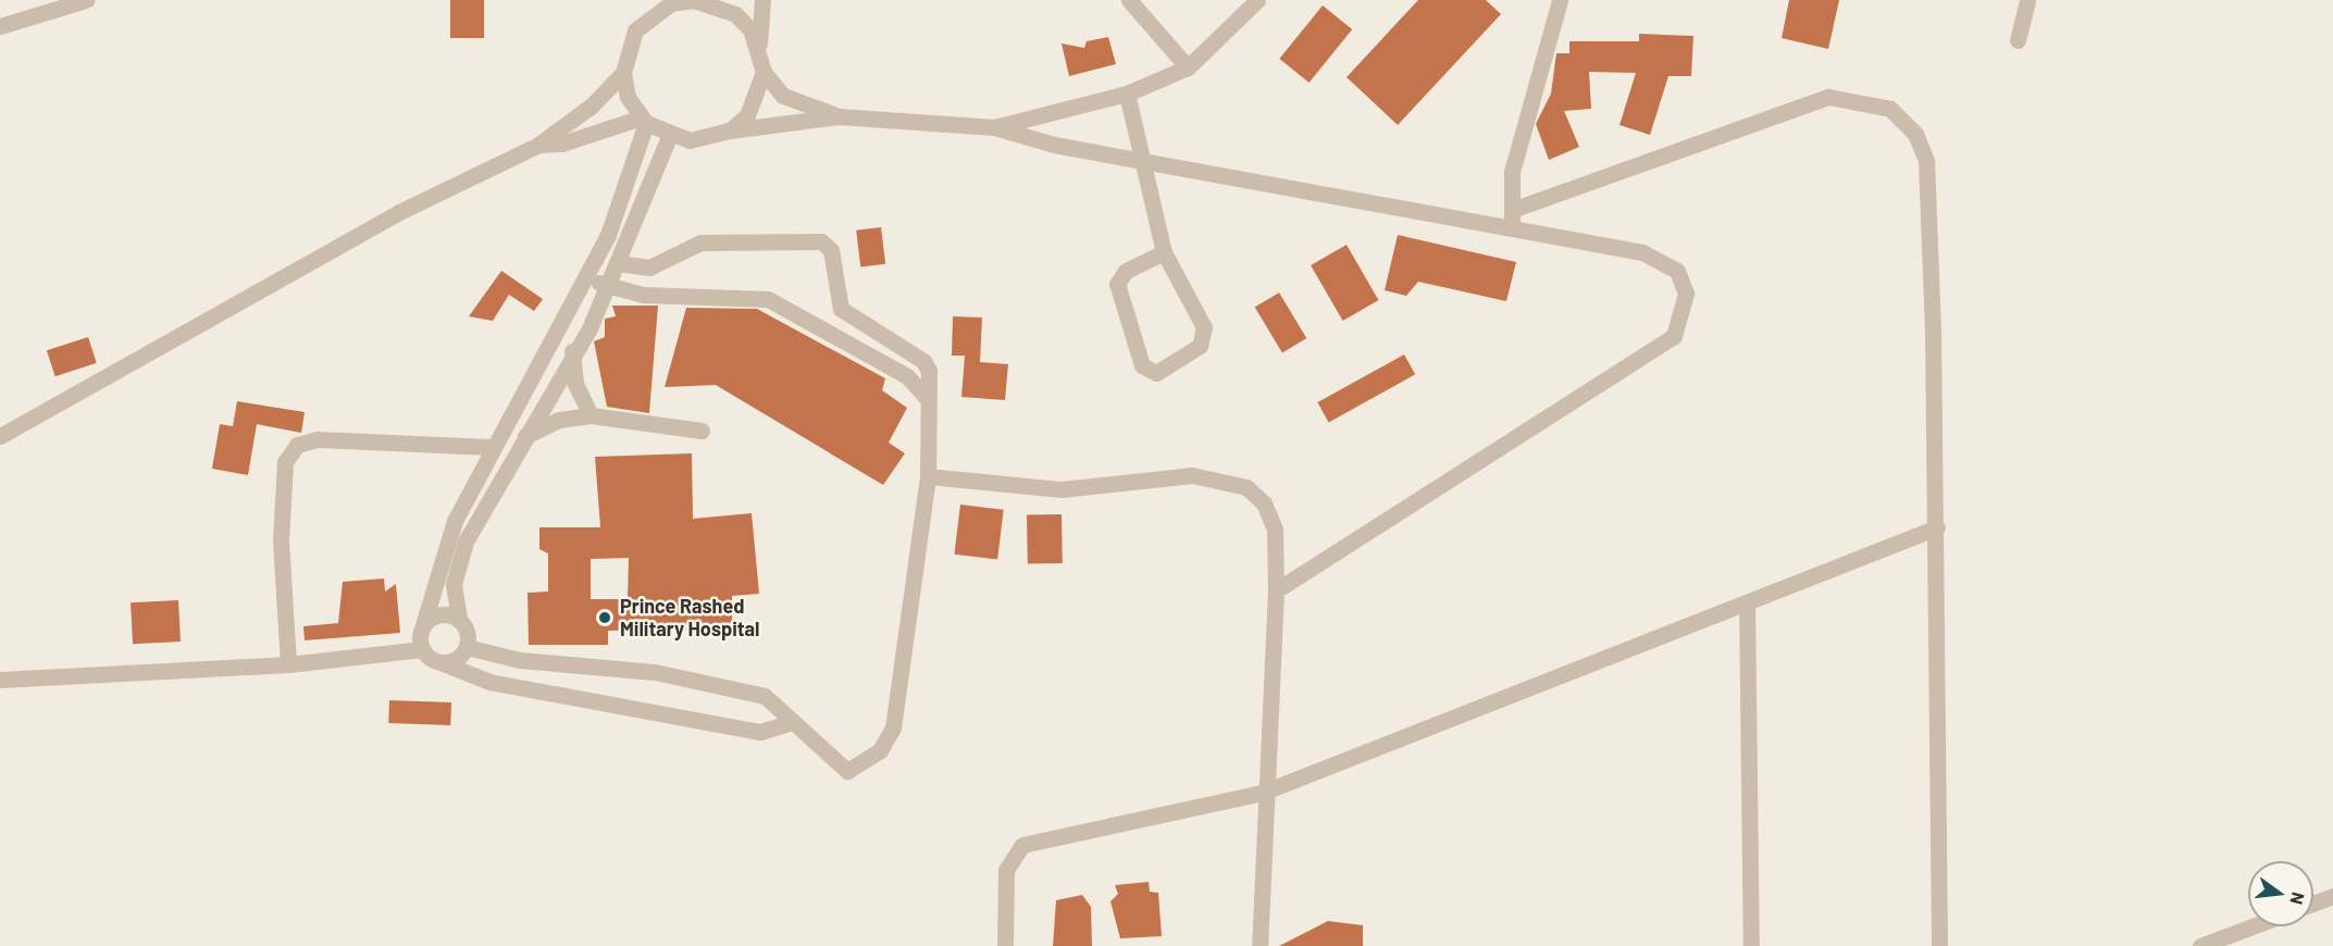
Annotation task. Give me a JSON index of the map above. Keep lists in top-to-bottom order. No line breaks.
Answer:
{"places":["Prince Rashed Military Hospital"],"north":"right"}
